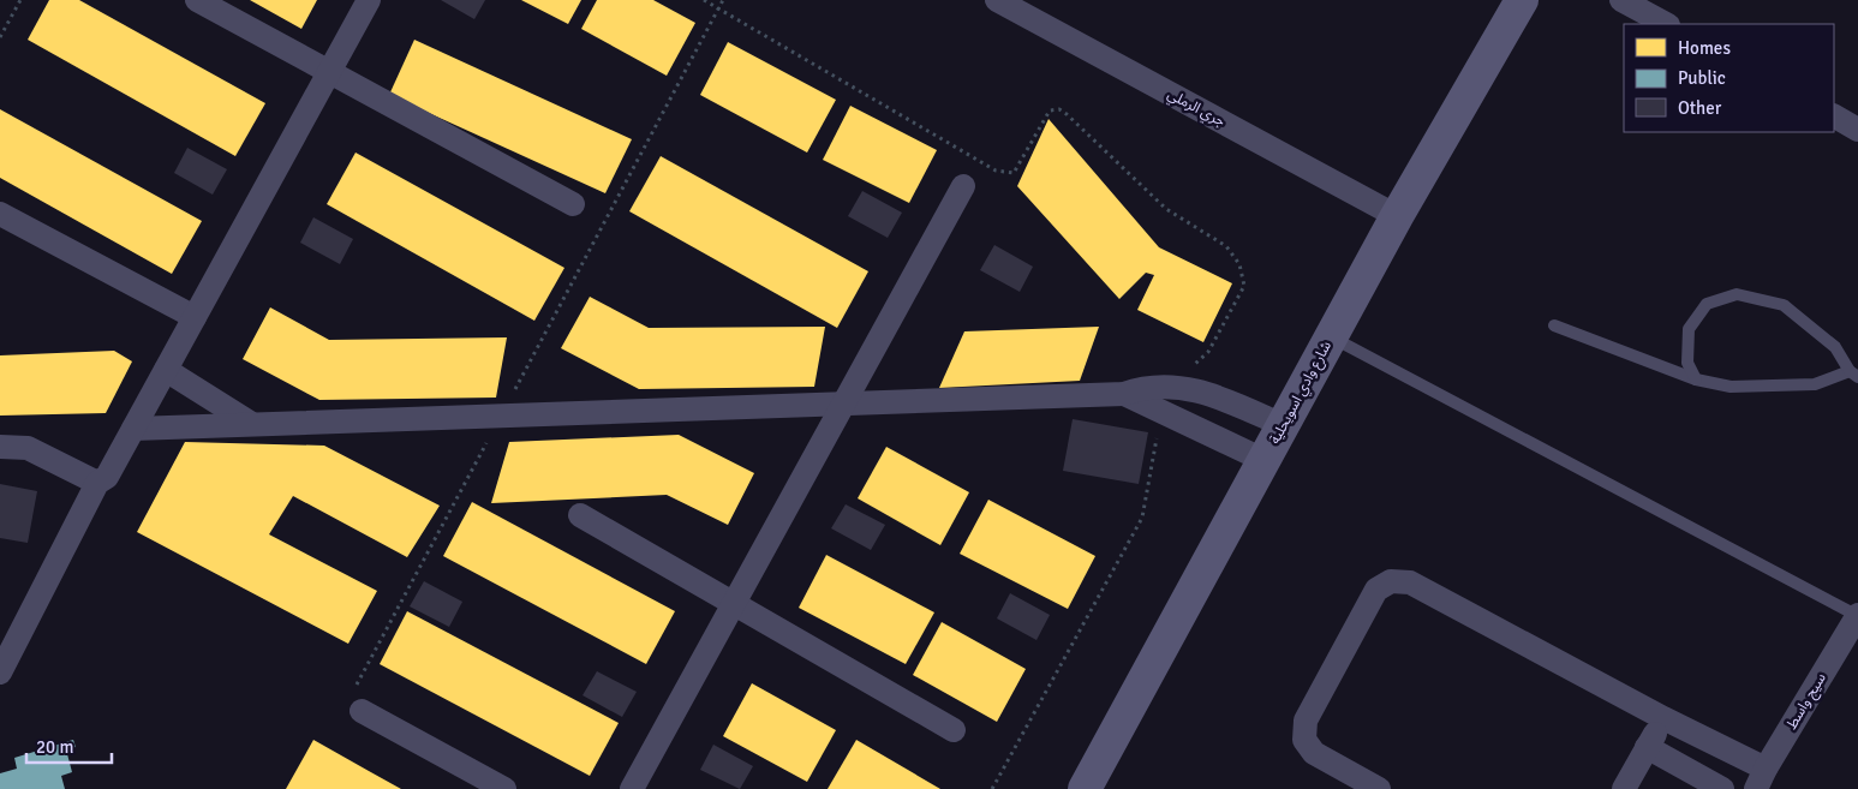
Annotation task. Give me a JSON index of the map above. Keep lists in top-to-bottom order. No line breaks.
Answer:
{"streets":{"street":["جري الرملي","شارع وادي اسويحلية","سيج واسط"]},"crossings":[["جري الرملي","شارع وادي اسويحلية"]],"legend":["Homes","Public","Other"],"scale_bar":"20 m"}
